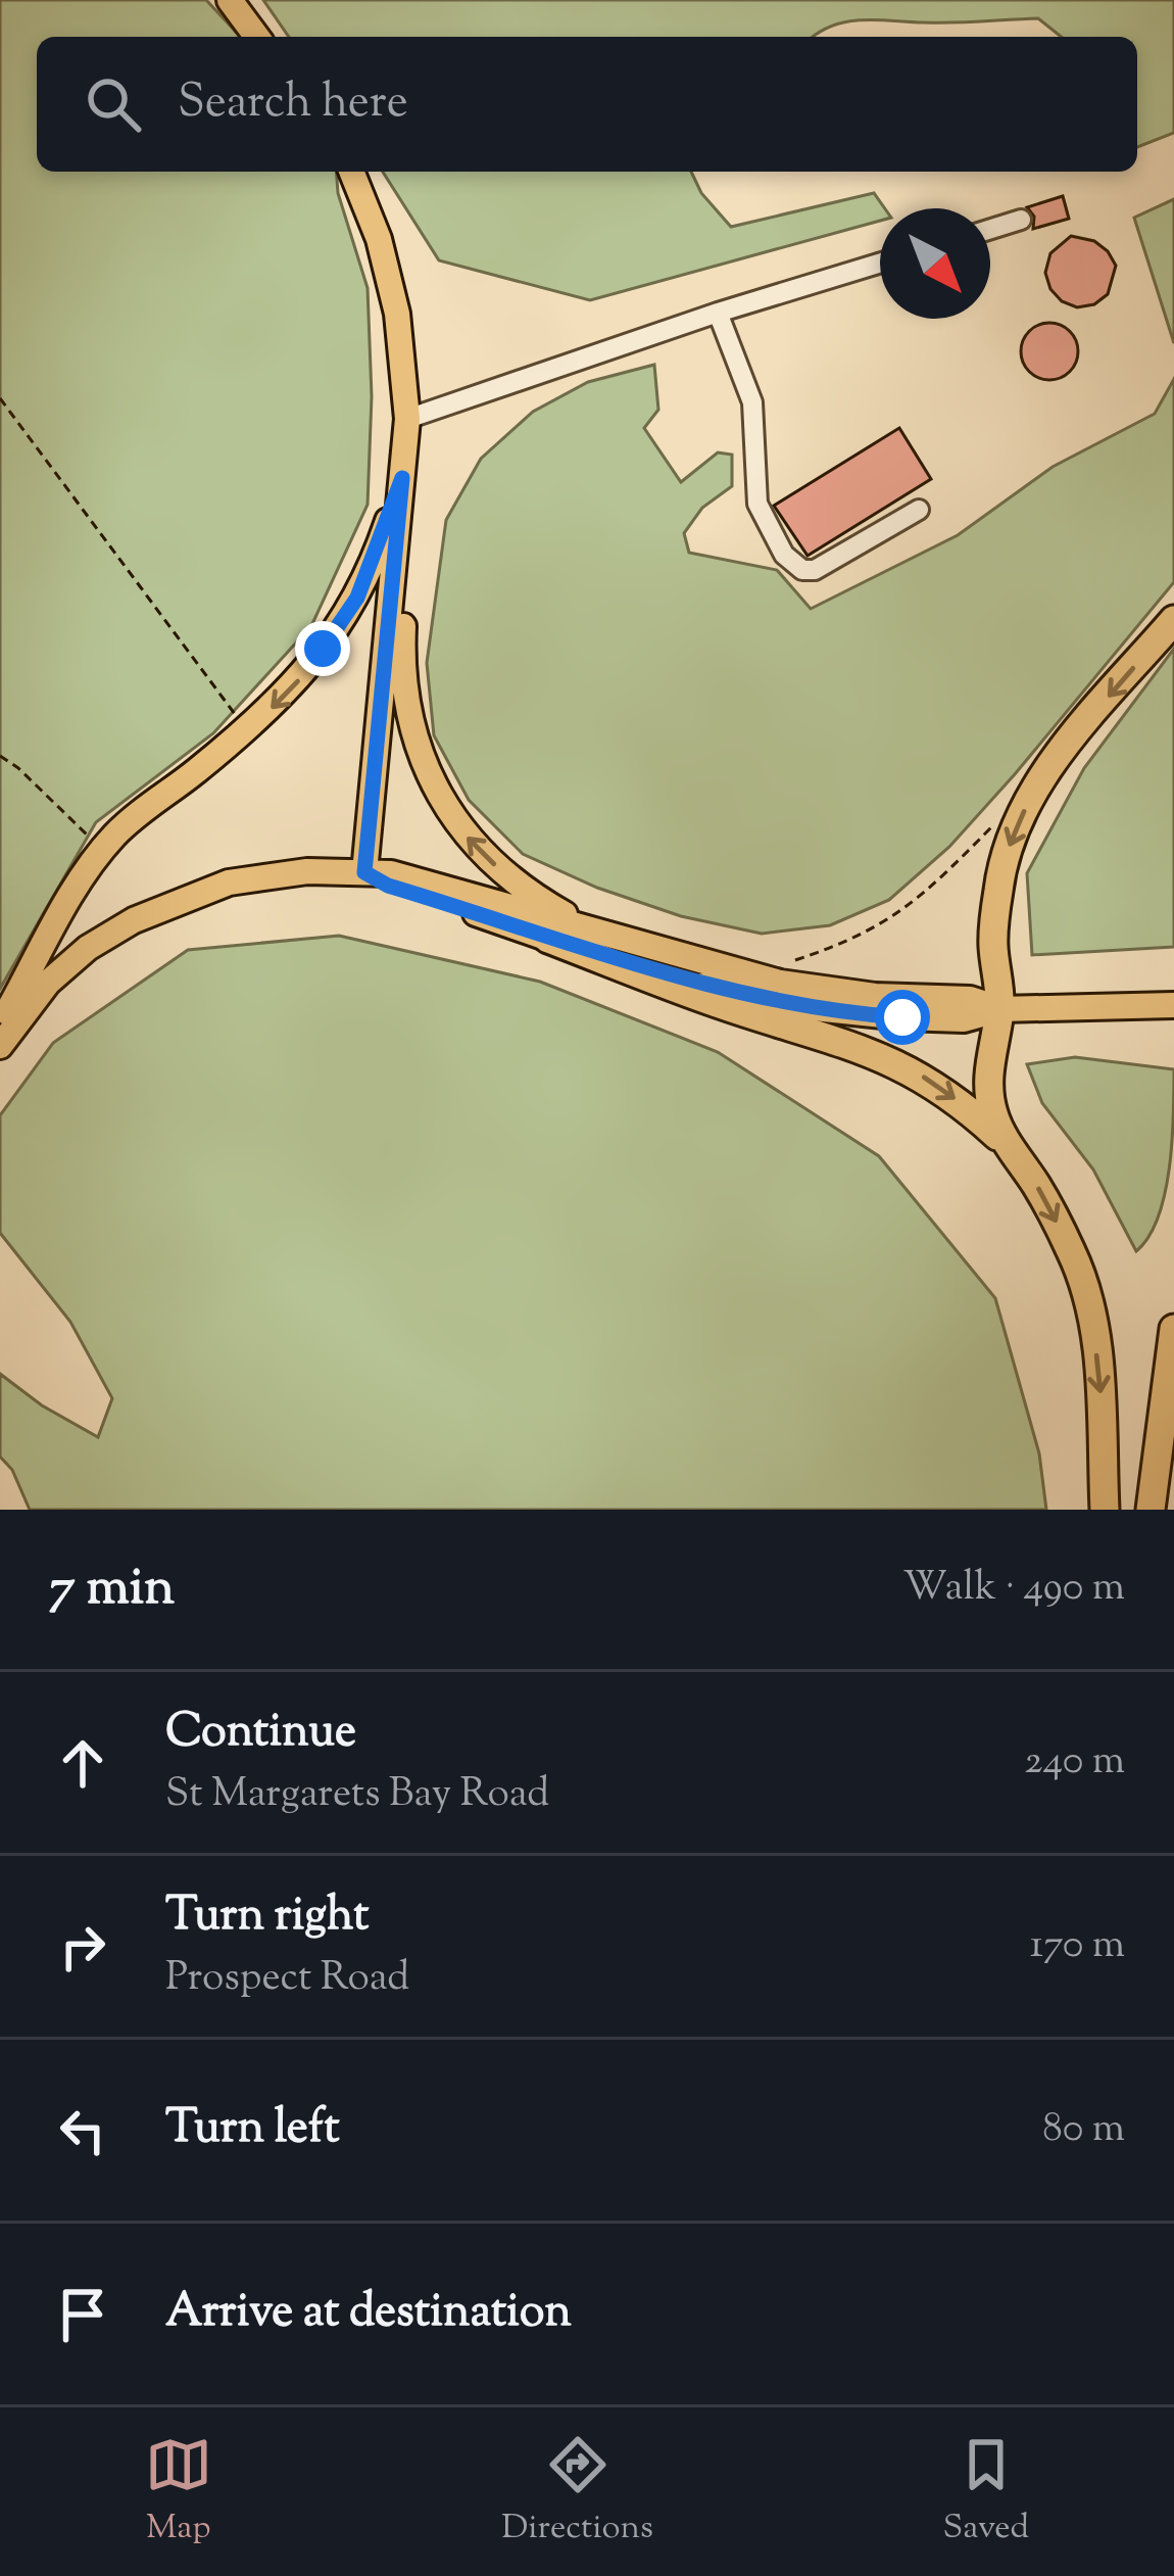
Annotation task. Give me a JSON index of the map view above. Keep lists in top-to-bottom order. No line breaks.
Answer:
{"north":"bottom right","page":{"search":"Search here","heading":["7 min","Walk · 490 m"],"list":[["Continue","St Margarets Bay Road","240 m"],["Turn right","Prospect Road","170 m"],["Turn left","80 m"],"Arrive at destination"],"nav":["Map","Directions","Saved"]}}
